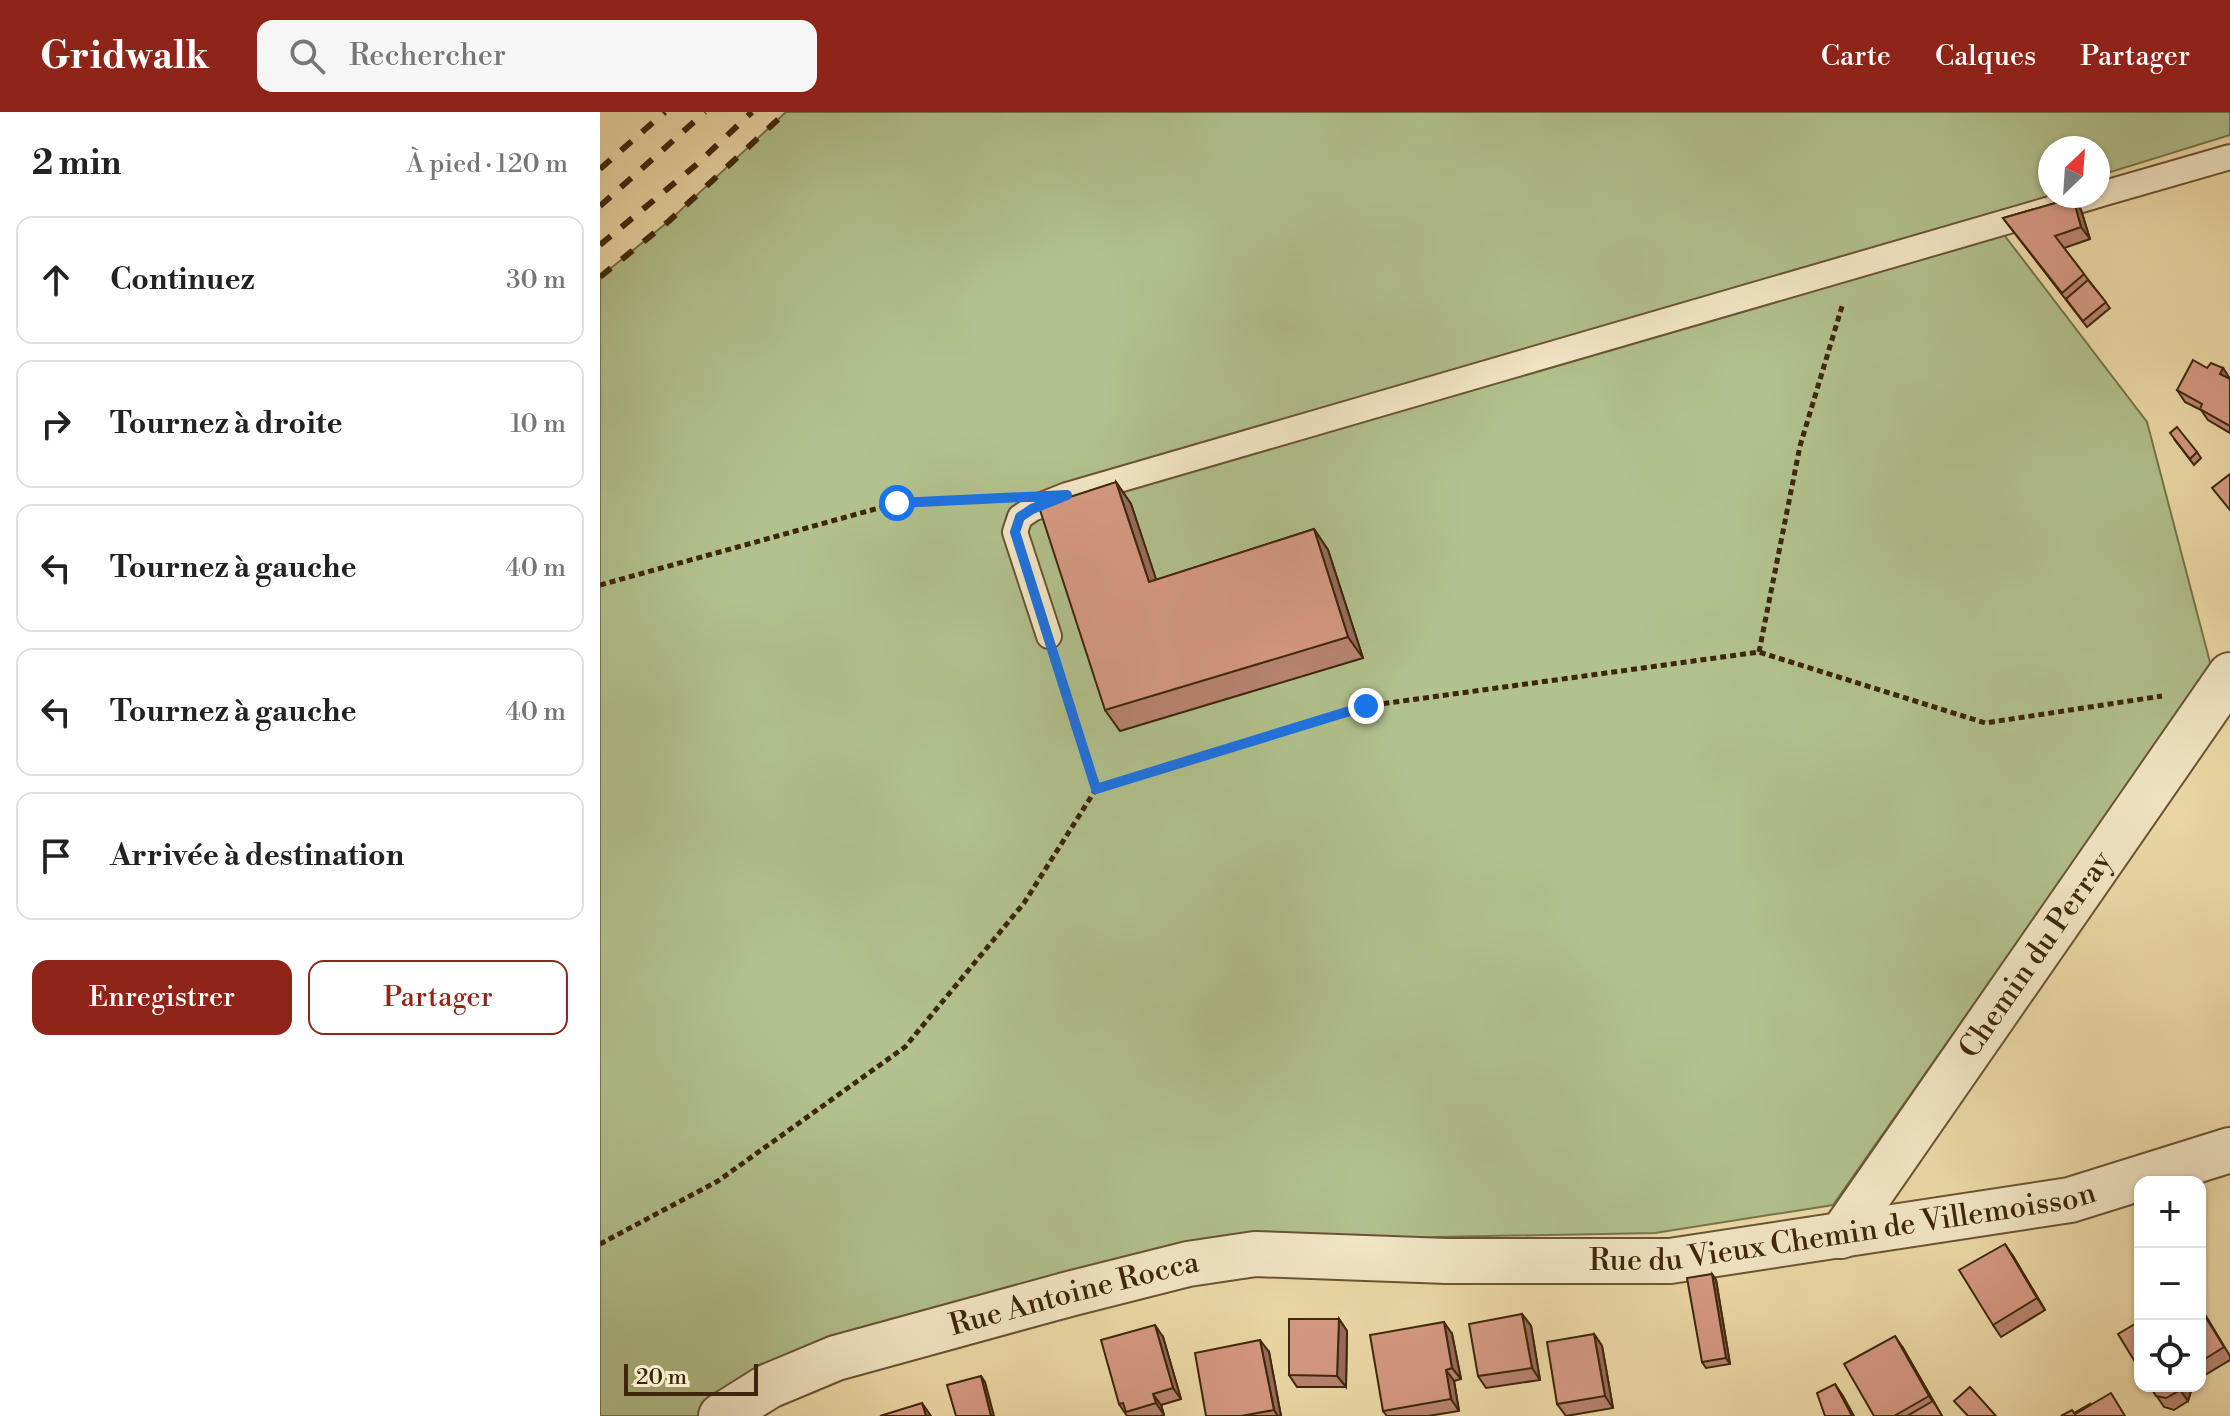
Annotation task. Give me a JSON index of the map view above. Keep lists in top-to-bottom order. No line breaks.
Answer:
{"streets":{"street":["Chemin du Perray","Rue du Vieux Chemin de Villemoisson","Rue Antoine Rocca"]},"crossings":[["Chemin du Perray","Rue du Vieux Chemin de Villemoisson"],["Rue du Vieux Chemin de Villemoisson","Rue Antoine Rocca"]],"scale_bar":"20 m","north":"top right","page":{"header":"Gridwalk","search":"Rechercher","nav":["Carte","Calques","Partager"],"heading":["2 min","À pied · 120 m"],"list":[["Continuez","30 m"],["Tournez à droite","10 m"],["Tournez à gauche","40 m"],["Tournez à gauche","40 m"],"Arrivée à destination"],"buttons":["Enregistrer","Partager"],"map_buttons":["+","−"],"scale":"20 m"}}
